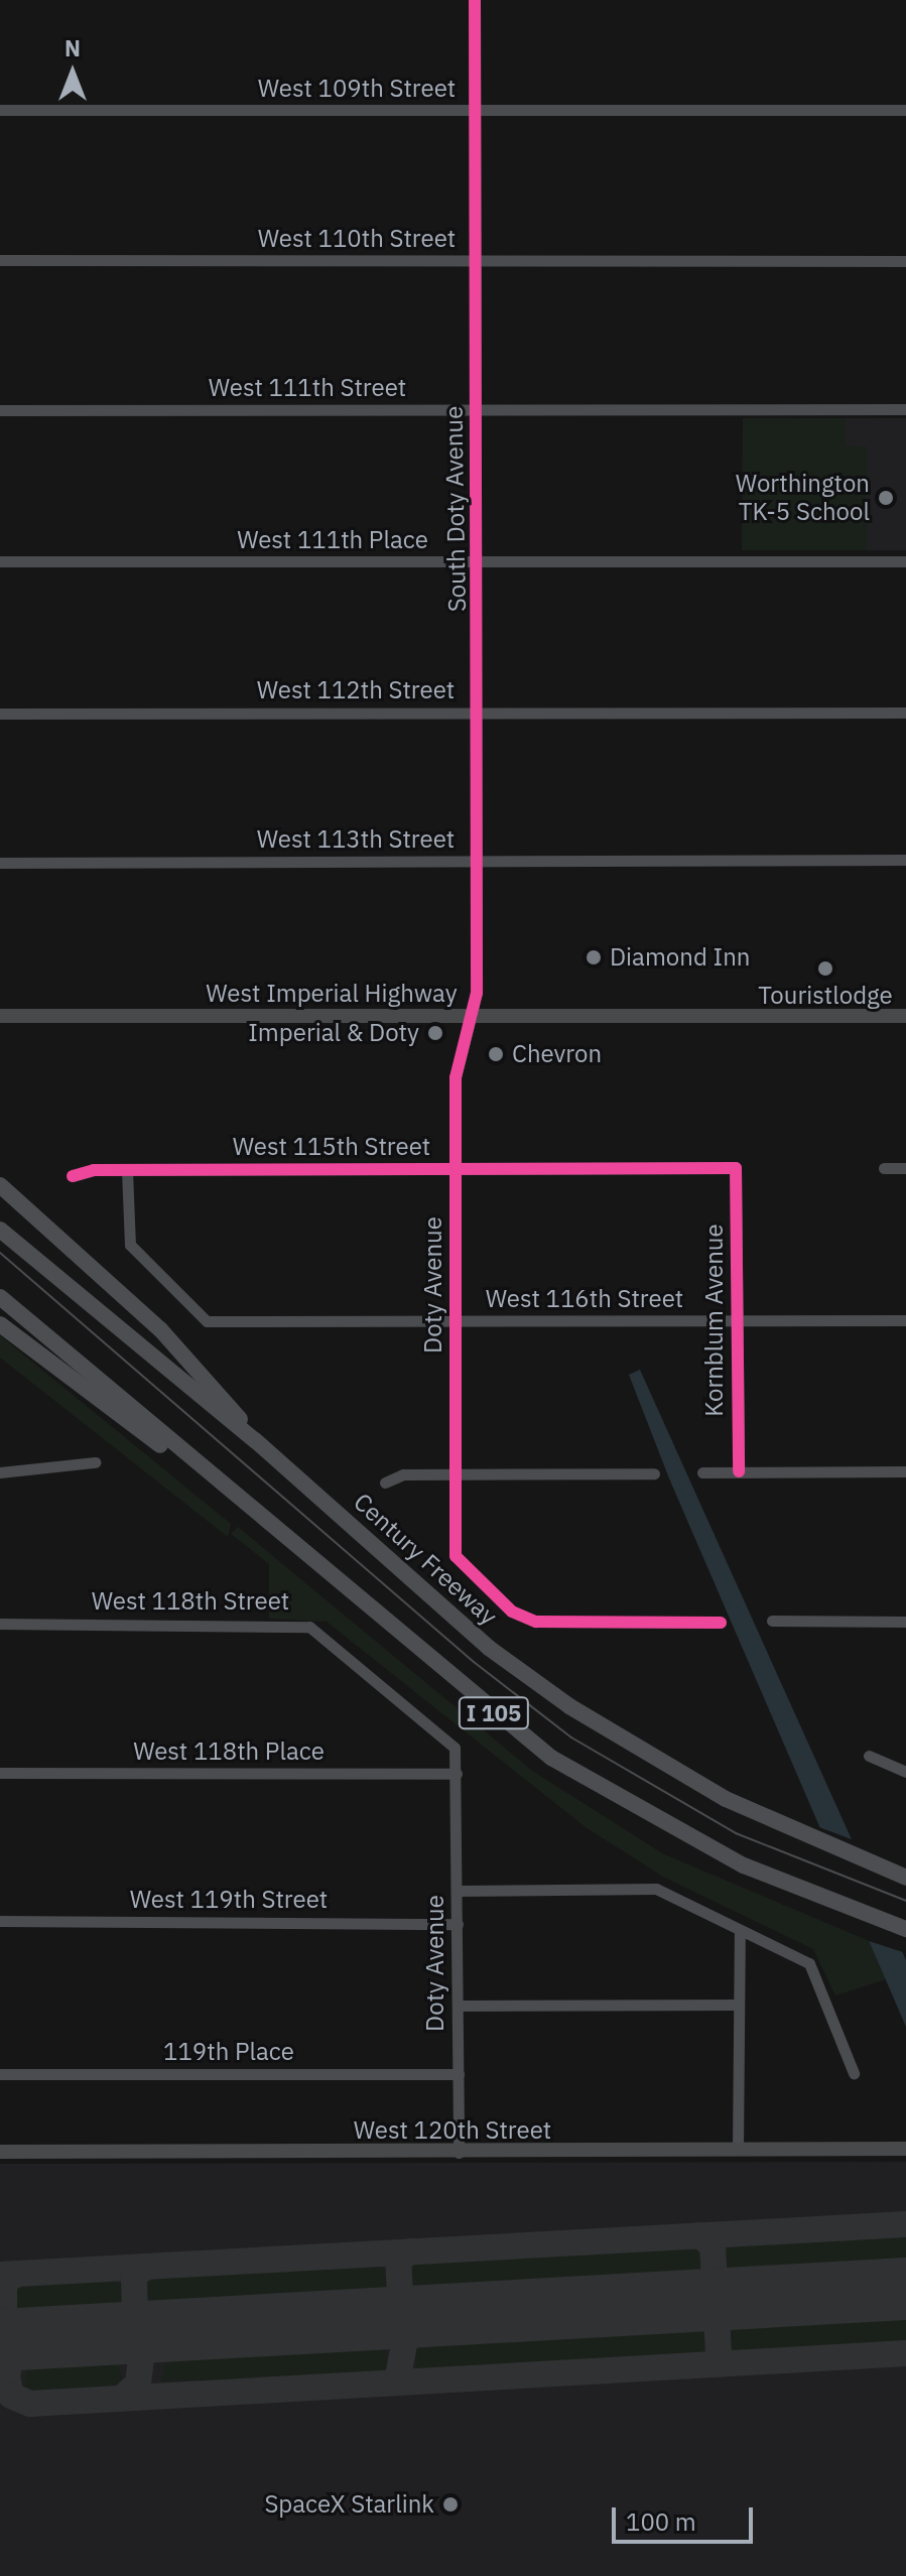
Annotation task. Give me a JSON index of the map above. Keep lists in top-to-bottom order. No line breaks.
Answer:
{"streets":{"highway":["Century Freeway","I 105"],"main road":["West Imperial Highway","West 120th Street"],"street":["West 109th Street","West 110th Street","West 111th Street","South Doty Avenue","West 111th Place","West 112th Street","West 113th Street","West 115th Street","Doty Avenue","West 116th Street","Kornblum Avenue","West 118th Street","West 118th Place","West 119th Street","119th Place"]},"crossings":[["West 109th Street","South Doty Avenue"],["West 110th Street","South Doty Avenue"],["West 111th Street","South Doty Avenue"],["South Doty Avenue","West 111th Place"],["South Doty Avenue","West 112th Street"],["South Doty Avenue","West 113th Street"],["South Doty Avenue","West Imperial Highway"],["South Doty Avenue","Doty Avenue"],["West Imperial Highway","Doty Avenue"],["West 115th Street","Doty Avenue"],["West 115th Street","West 116th Street"],["West 115th Street","Kornblum Avenue"],["Doty Avenue","West 116th Street"],["Doty Avenue","West 118th Street"],["Doty Avenue","West 118th Place"],["Doty Avenue","West 119th Street"],["Doty Avenue","119th Place"],["Doty Avenue","West 120th Street"],["West 116th Street","Kornblum Avenue"],["West 118th Street","West 118th Place"]],"places":["Worthington TK-5 School","Diamond Inn","Touristlodge","Imperial & Doty","Chevron","SpaceX Starlink"],"scale_bar":"100 m","north":"top"}
